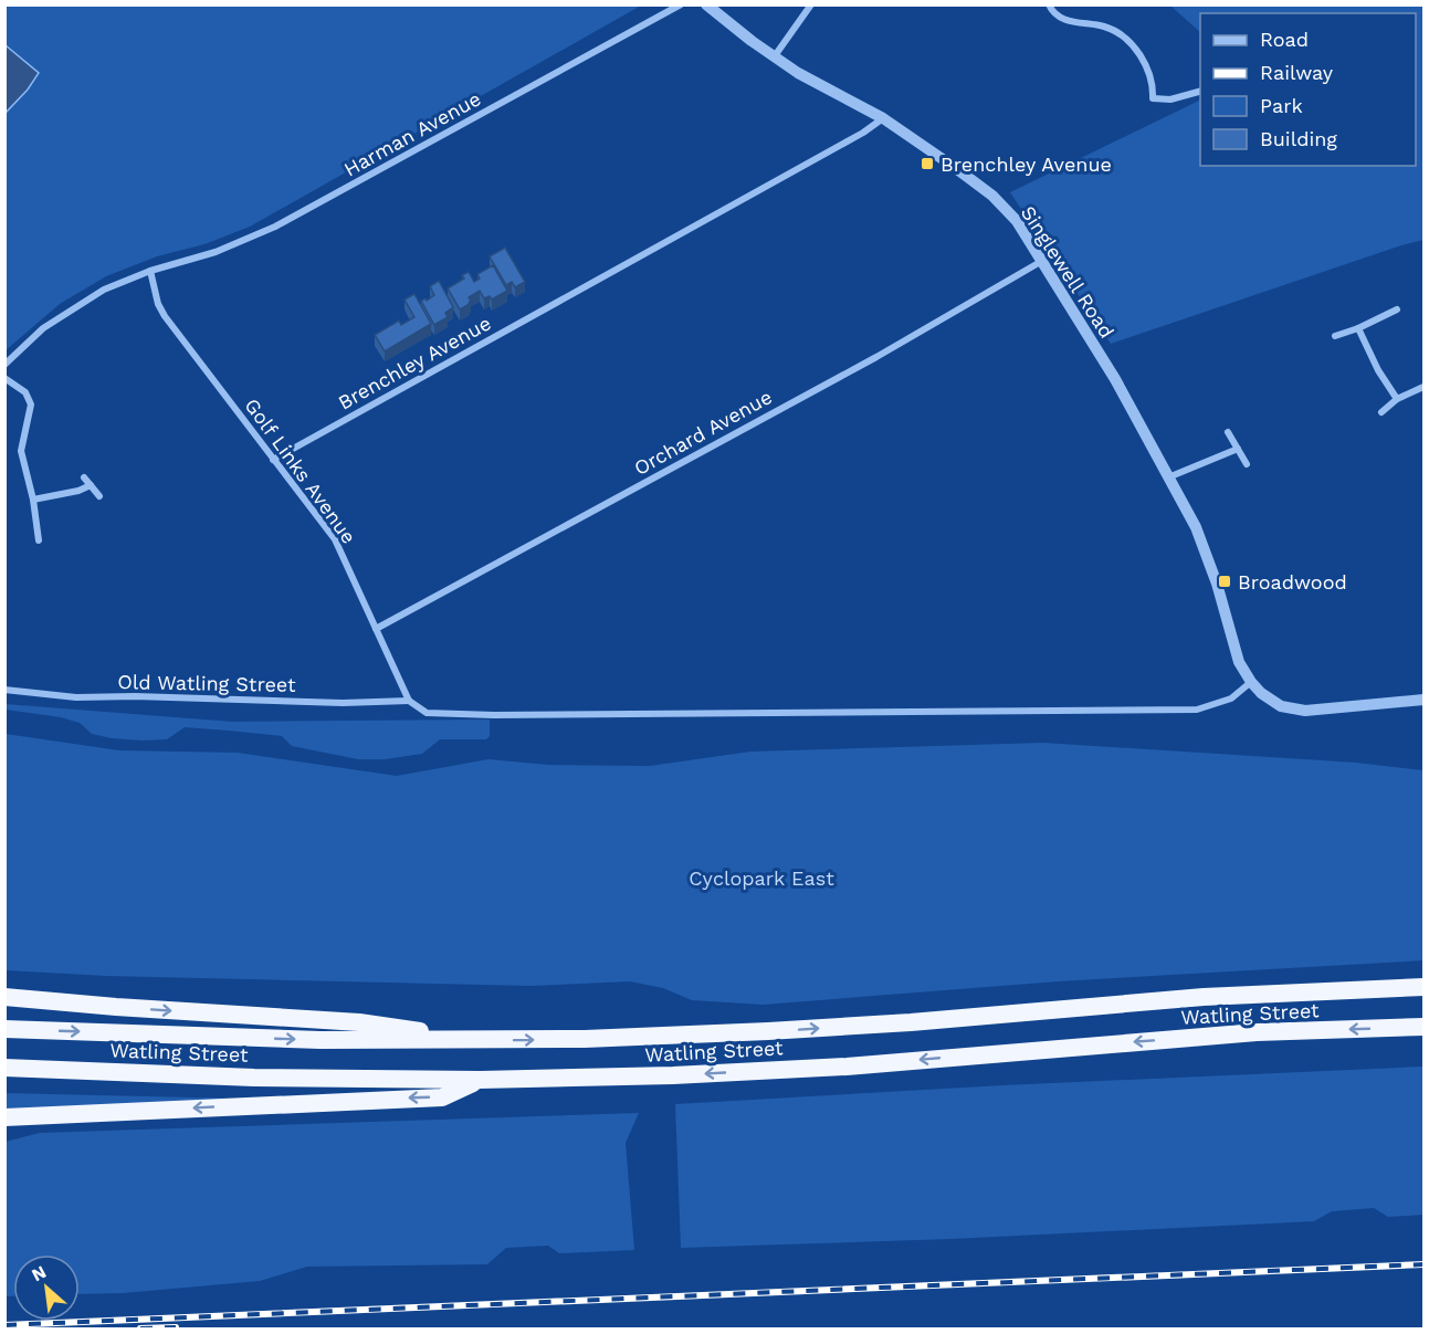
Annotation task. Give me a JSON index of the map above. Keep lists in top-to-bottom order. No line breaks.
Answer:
{"streets":{"highway":["Watling Street"],"street":["Harman Avenue","Singlewell Road","Brenchley Avenue","Orchard Avenue","Golf Links Avenue","Old Watling Street"]},"crossings":[["Harman Avenue","Golf Links Avenue"],["Singlewell Road","Brenchley Avenue"],["Singlewell Road","Orchard Avenue"],["Brenchley Avenue","Golf Links Avenue"],["Orchard Avenue","Golf Links Avenue"],["Golf Links Avenue","Old Watling Street"]],"parks":["Cyclopark East"],"places":{"transit":["Brenchley Avenue","Broadwood"]},"legend":["Road","Railway","Park","Building"],"north":"top left"}
